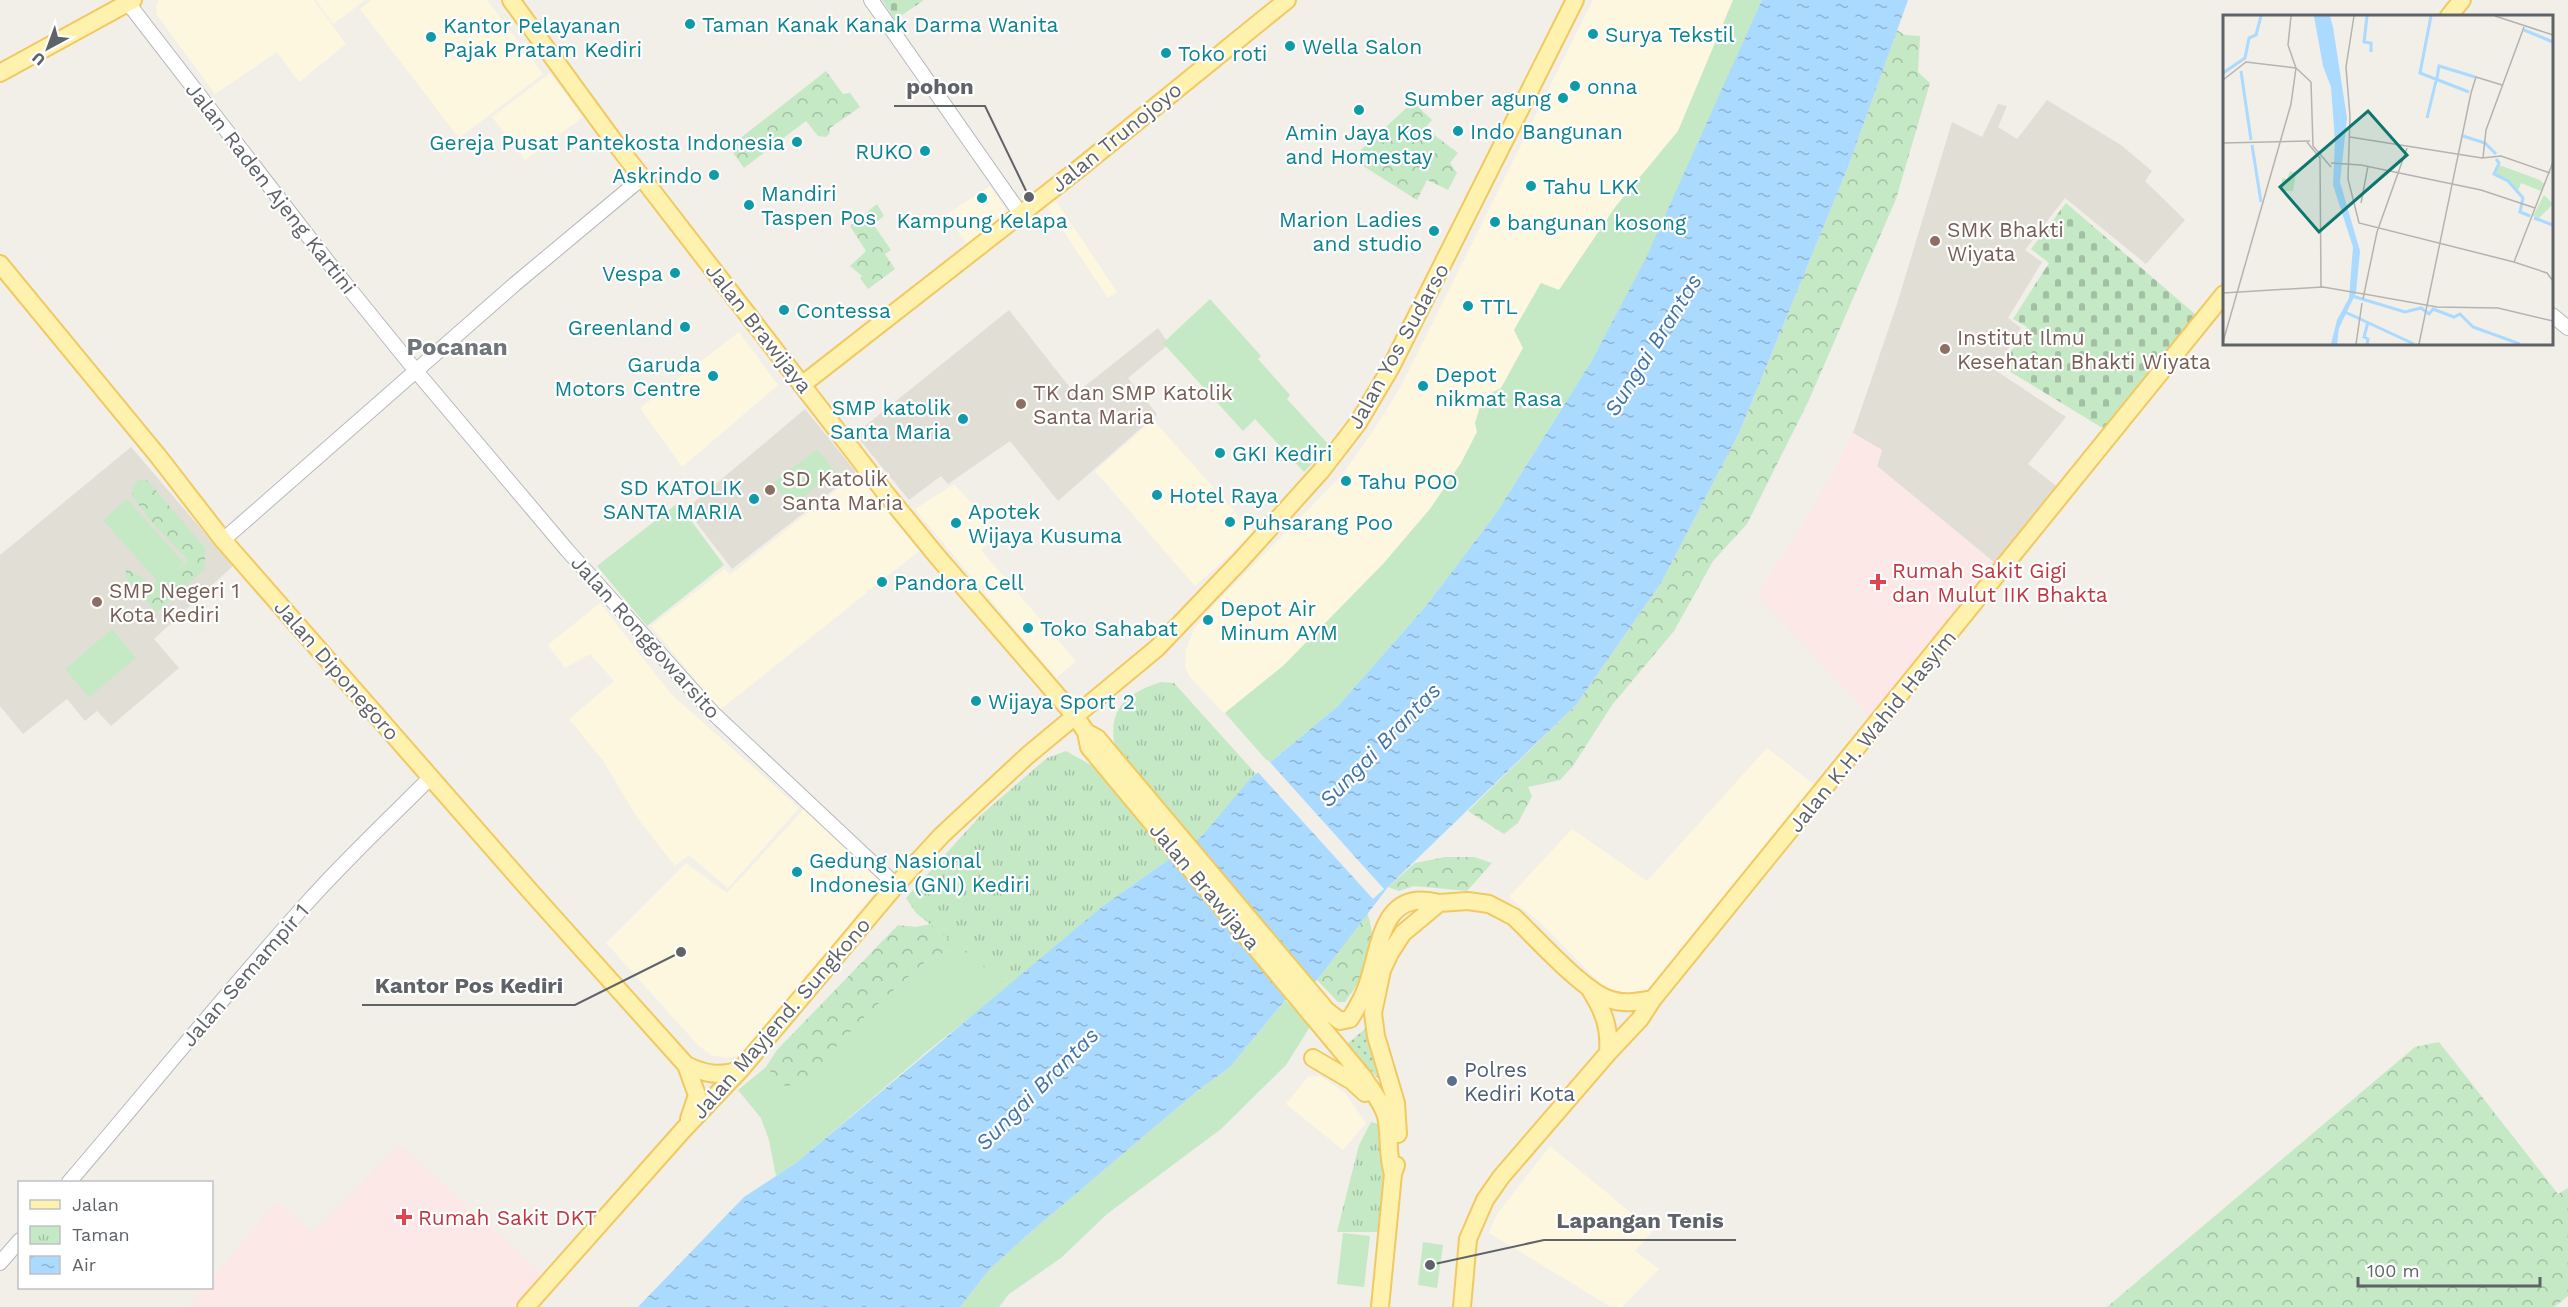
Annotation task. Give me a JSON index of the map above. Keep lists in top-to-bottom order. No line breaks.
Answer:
{"streets":{"main road":["Jalan Trunojoyo","Jalan Brawijaya","Jalan Yos Sudarso","Jalan Diponegoro","Jalan K.H. Wahid Hasyim","Jalan Mayjend. Sungkono"],"street":["Jalan Raden Ajeng Kartini","Jalan Ronggowarsito","Jalan Semampir 1"]},"crossings":[["Jalan Trunojoyo","Jalan Brawijaya"],["Jalan Raden Ajeng Kartini","Jalan Ronggowarsito"],["Jalan Brawijaya","Jalan Mayjend. Sungkono"],["Jalan Yos Sudarso","Jalan Mayjend. Sungkono"],["Jalan Ronggowarsito","Jalan Mayjend. Sungkono"],["Jalan Diponegoro","Jalan Semampir 1"],["Jalan Diponegoro","Jalan Mayjend. Sungkono"]],"districts":["Pocanan"],"water":["Sungai Brantas"],"places":{"other":["Taman Kanak Kanak Darma Wanita","Surya Tekstil","Kantor Pelayanan Pajak Pratam Kediri","Wella Salon","Toko roti","onna","Sumber agung","Amin Jaya Kos and Homestay","Indo Bangunan","Gereja Pusat Pantekosta Indonesia","RUKO","Askrindo","Tahu LKK","pohon","Kampung Kelapa","Mandiri Taspen Pos","bangunan kosong","Marion Ladies and studio","SMK Bhakti Wiyata","Vespa","TTL","Contessa","Greenland","Institut Ilmu Kesehatan Bhakti Wiyata","Garuda Motors Centre","Depot nikmat Rasa","TK dan SMP Katolik Santa Maria","SMP katolik Santa Maria","GKI Kediri","Tahu POO","SD Katolik Santa Maria","Hotel Raya","SD KATOLIK SANTA MARIA","Puhsarang Poo","Apotek Wijaya Kusuma","Pandora Cell","SMP Negeri 1 Kota Kediri","Depot Air Minum AYM","Toko Sahabat","Wijaya Sport 2","Gedung Nasional Indonesia (GNI) Kediri","Kantor Pos Kediri","Polres Kediri Kota","Lapangan Tenis"],"health":["Rumah Sakit Gigi dan Mulut IIK Bhakta","Rumah Sakit DKT"]},"legend":["Jalan","Taman","Air"],"scale_bar":"100 m","north":"bottom left"}
